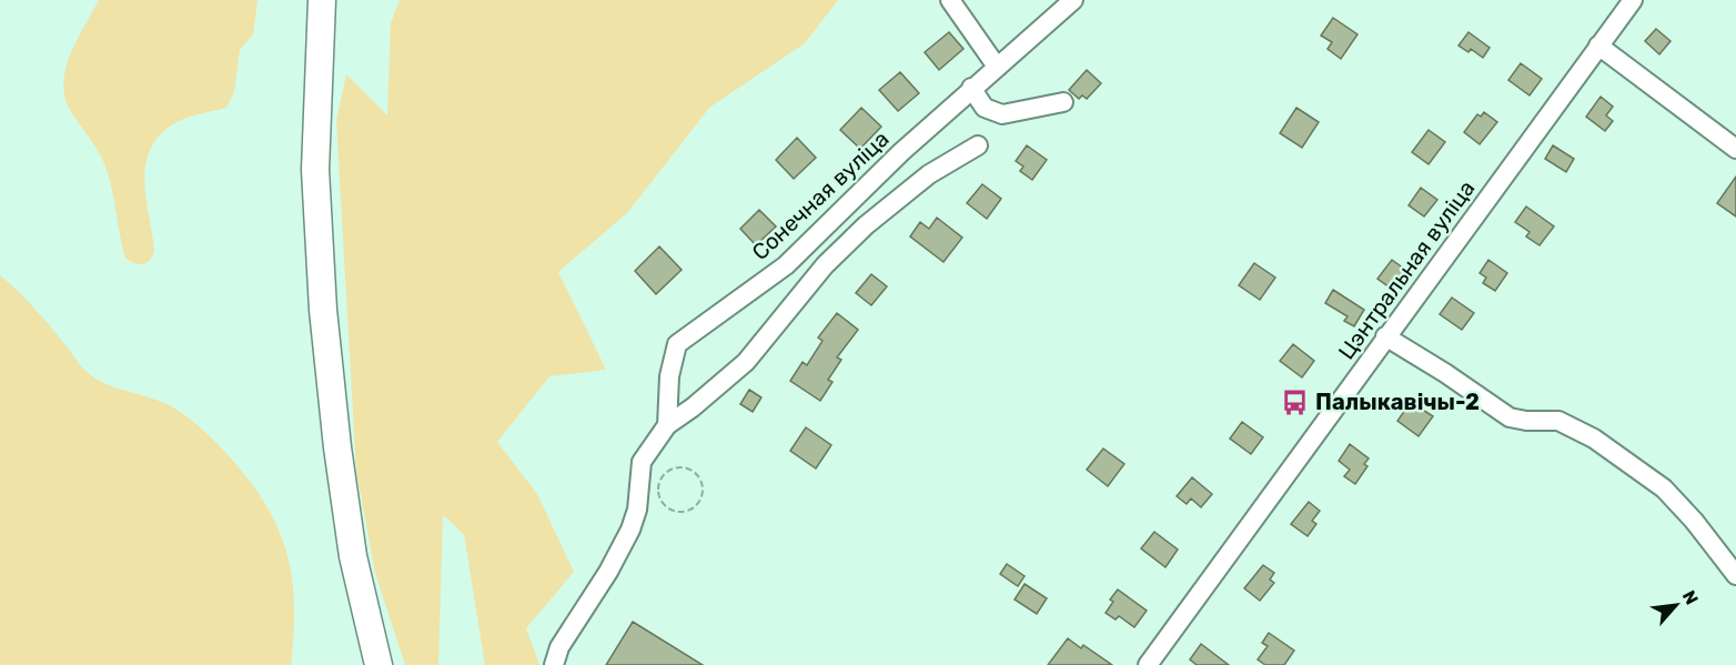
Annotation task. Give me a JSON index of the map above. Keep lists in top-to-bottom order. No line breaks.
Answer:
{"streets":{"street":["Сонечная вуліца","Цэнтральная вуліца"]},"places":{"bus stop":["Палыкавічы-2"]},"north":"top right"}
